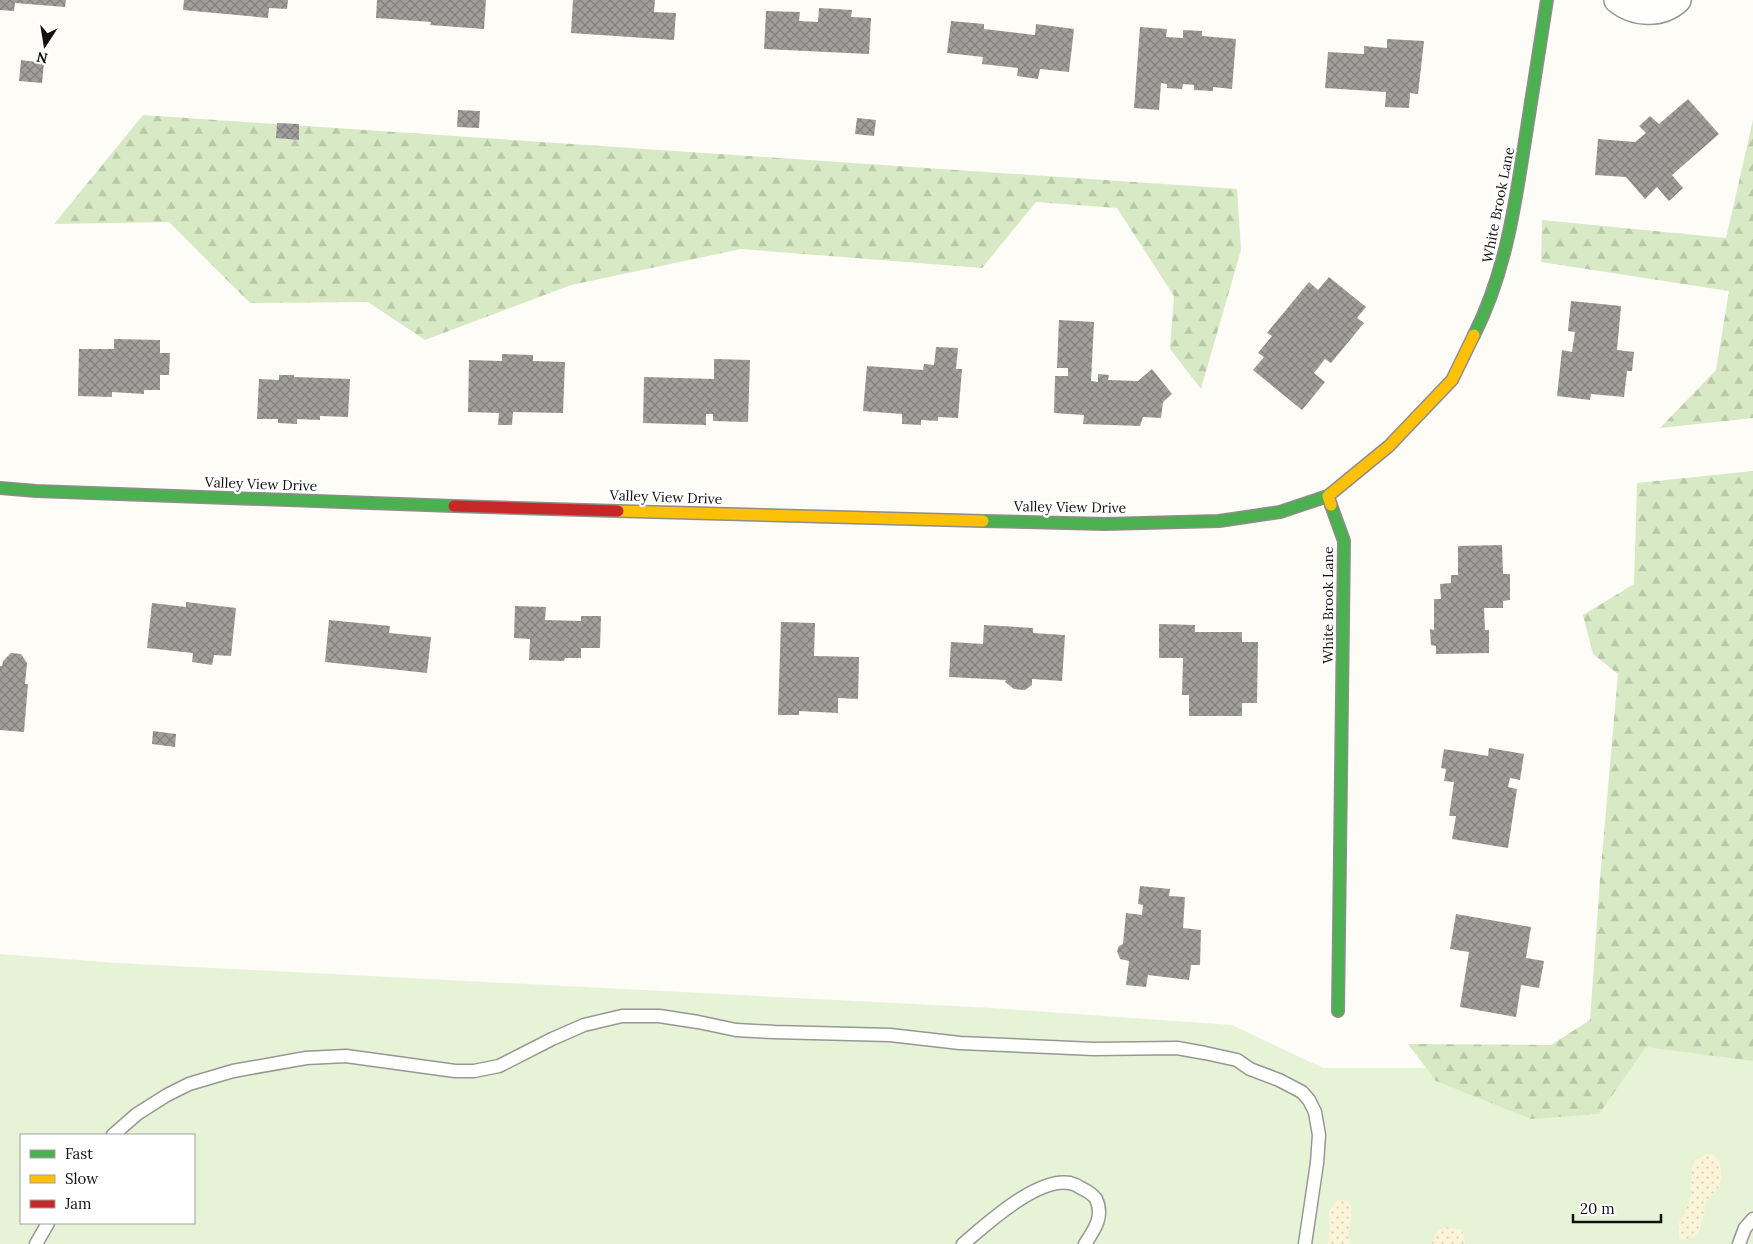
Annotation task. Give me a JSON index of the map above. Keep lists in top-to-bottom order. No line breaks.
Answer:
{"streets":{"street":["White Brook Lane","Valley View Drive"]},"crossings":[["White Brook Lane","Valley View Drive"]],"legend":["Fast","Slow","Jam"],"scale_bar":"20 m","north":"bottom"}
